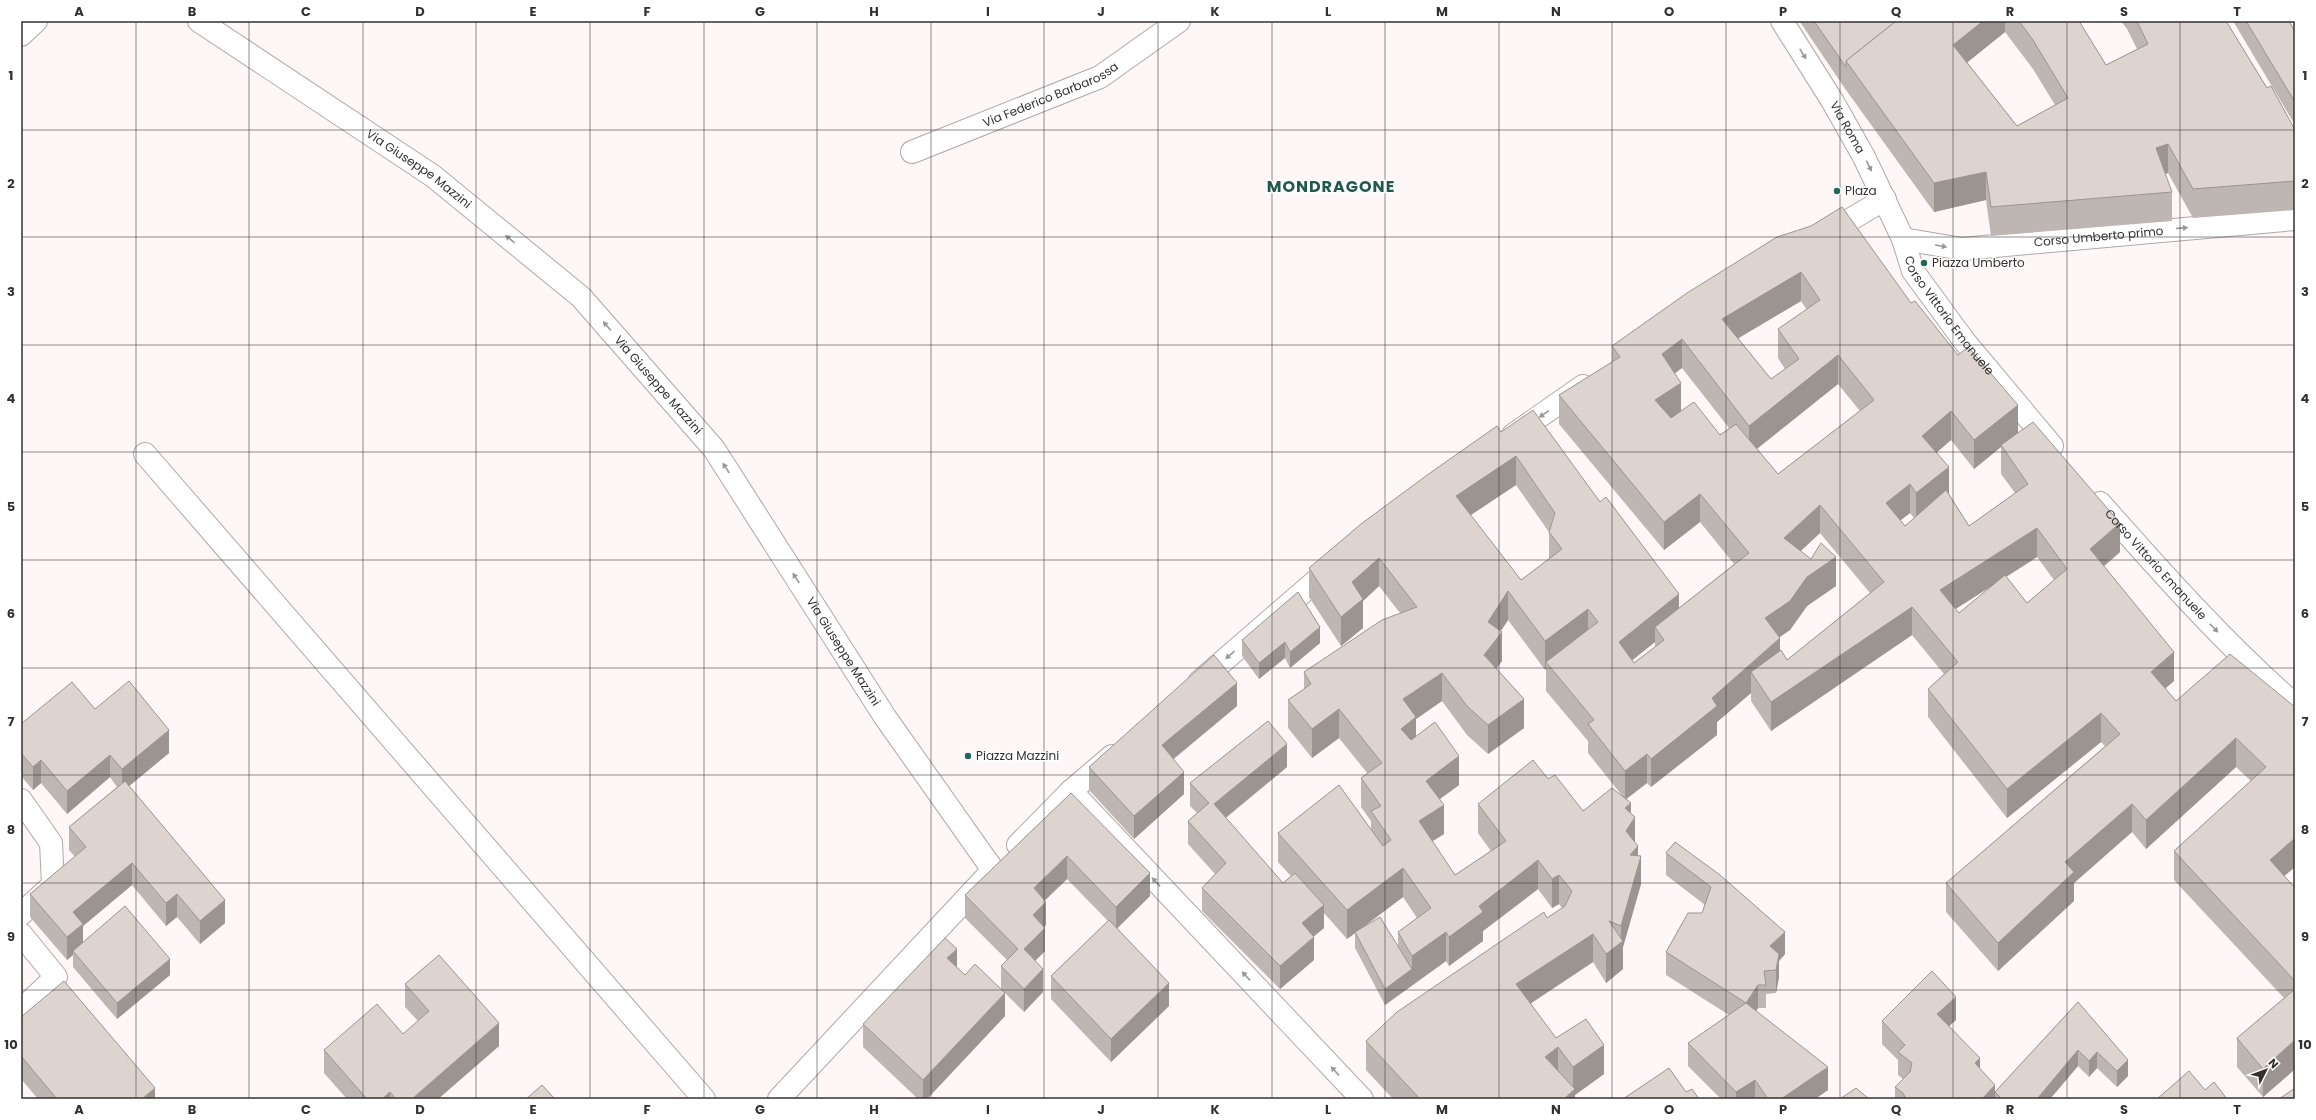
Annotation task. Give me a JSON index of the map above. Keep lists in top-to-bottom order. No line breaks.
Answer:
{"streets":{"street":["Via Federico Barbarossa","Via Roma","Via Giuseppe Mazzini","Corso Umberto primo","Corso Vittorio Emanuele"]},"crossings":[["Via Roma","Corso Umberto primo"],["Via Roma","Corso Vittorio Emanuele"],["Corso Umberto primo","Corso Vittorio Emanuele"]],"one_way":["Via Roma","Via Giuseppe Mazzini","Corso Umberto primo","Corso Vittorio Emanuele"],"districts":["MONDRAGONE"],"places":["Plaza","Piazza Umberto","Piazza Mazzini"],"north":"top right","grid":{"columns":["A","B","C","D","E","F","G","H","I","J","K","L","M","N","O","P","Q","R","S","T"],"rows":["1","2","3","4","5","6","7","8","9","10"]}}
